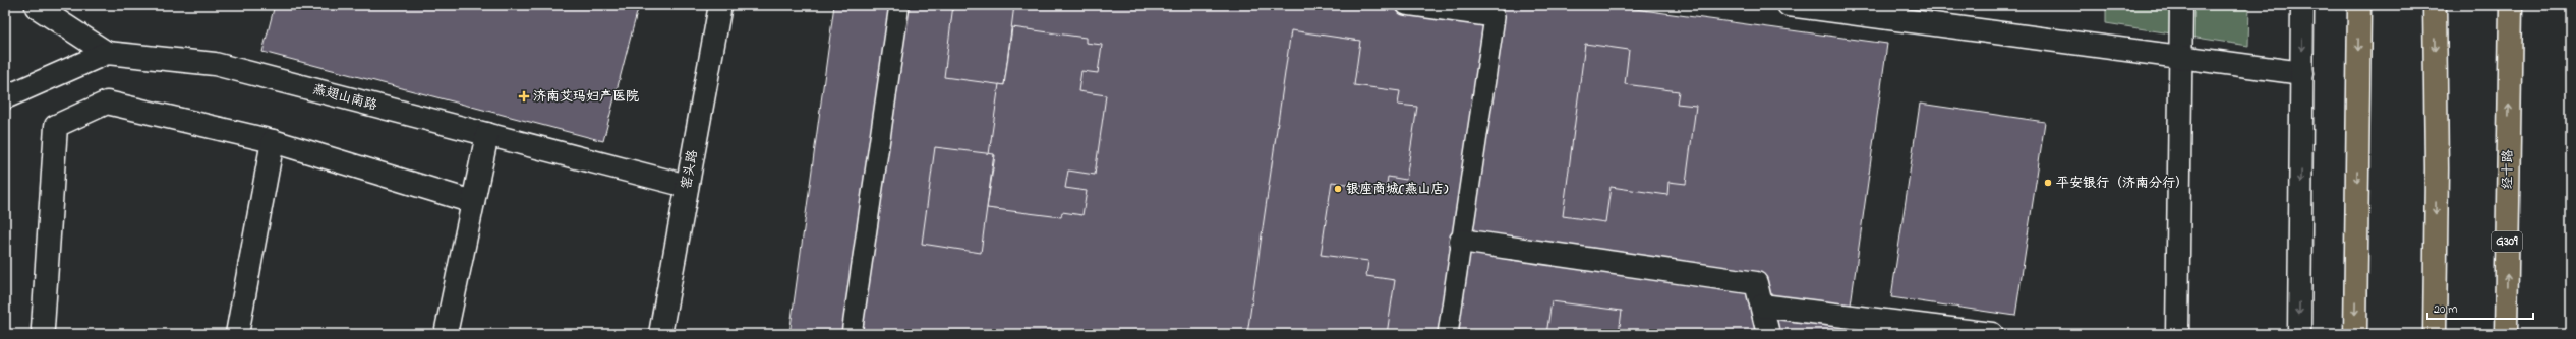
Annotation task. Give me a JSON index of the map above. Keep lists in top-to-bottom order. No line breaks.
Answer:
{"streets":{"highway":["经十路","G309"],"street":["燕翅山南路","窑头路"]},"crossings":[["燕翅山南路","窑头路"]],"places":{"health":["济南艾玛妇产医院"],"other":["平安银行（济南分行）","银座商城(燕山店)"]},"scale_bar":"20 m"}
